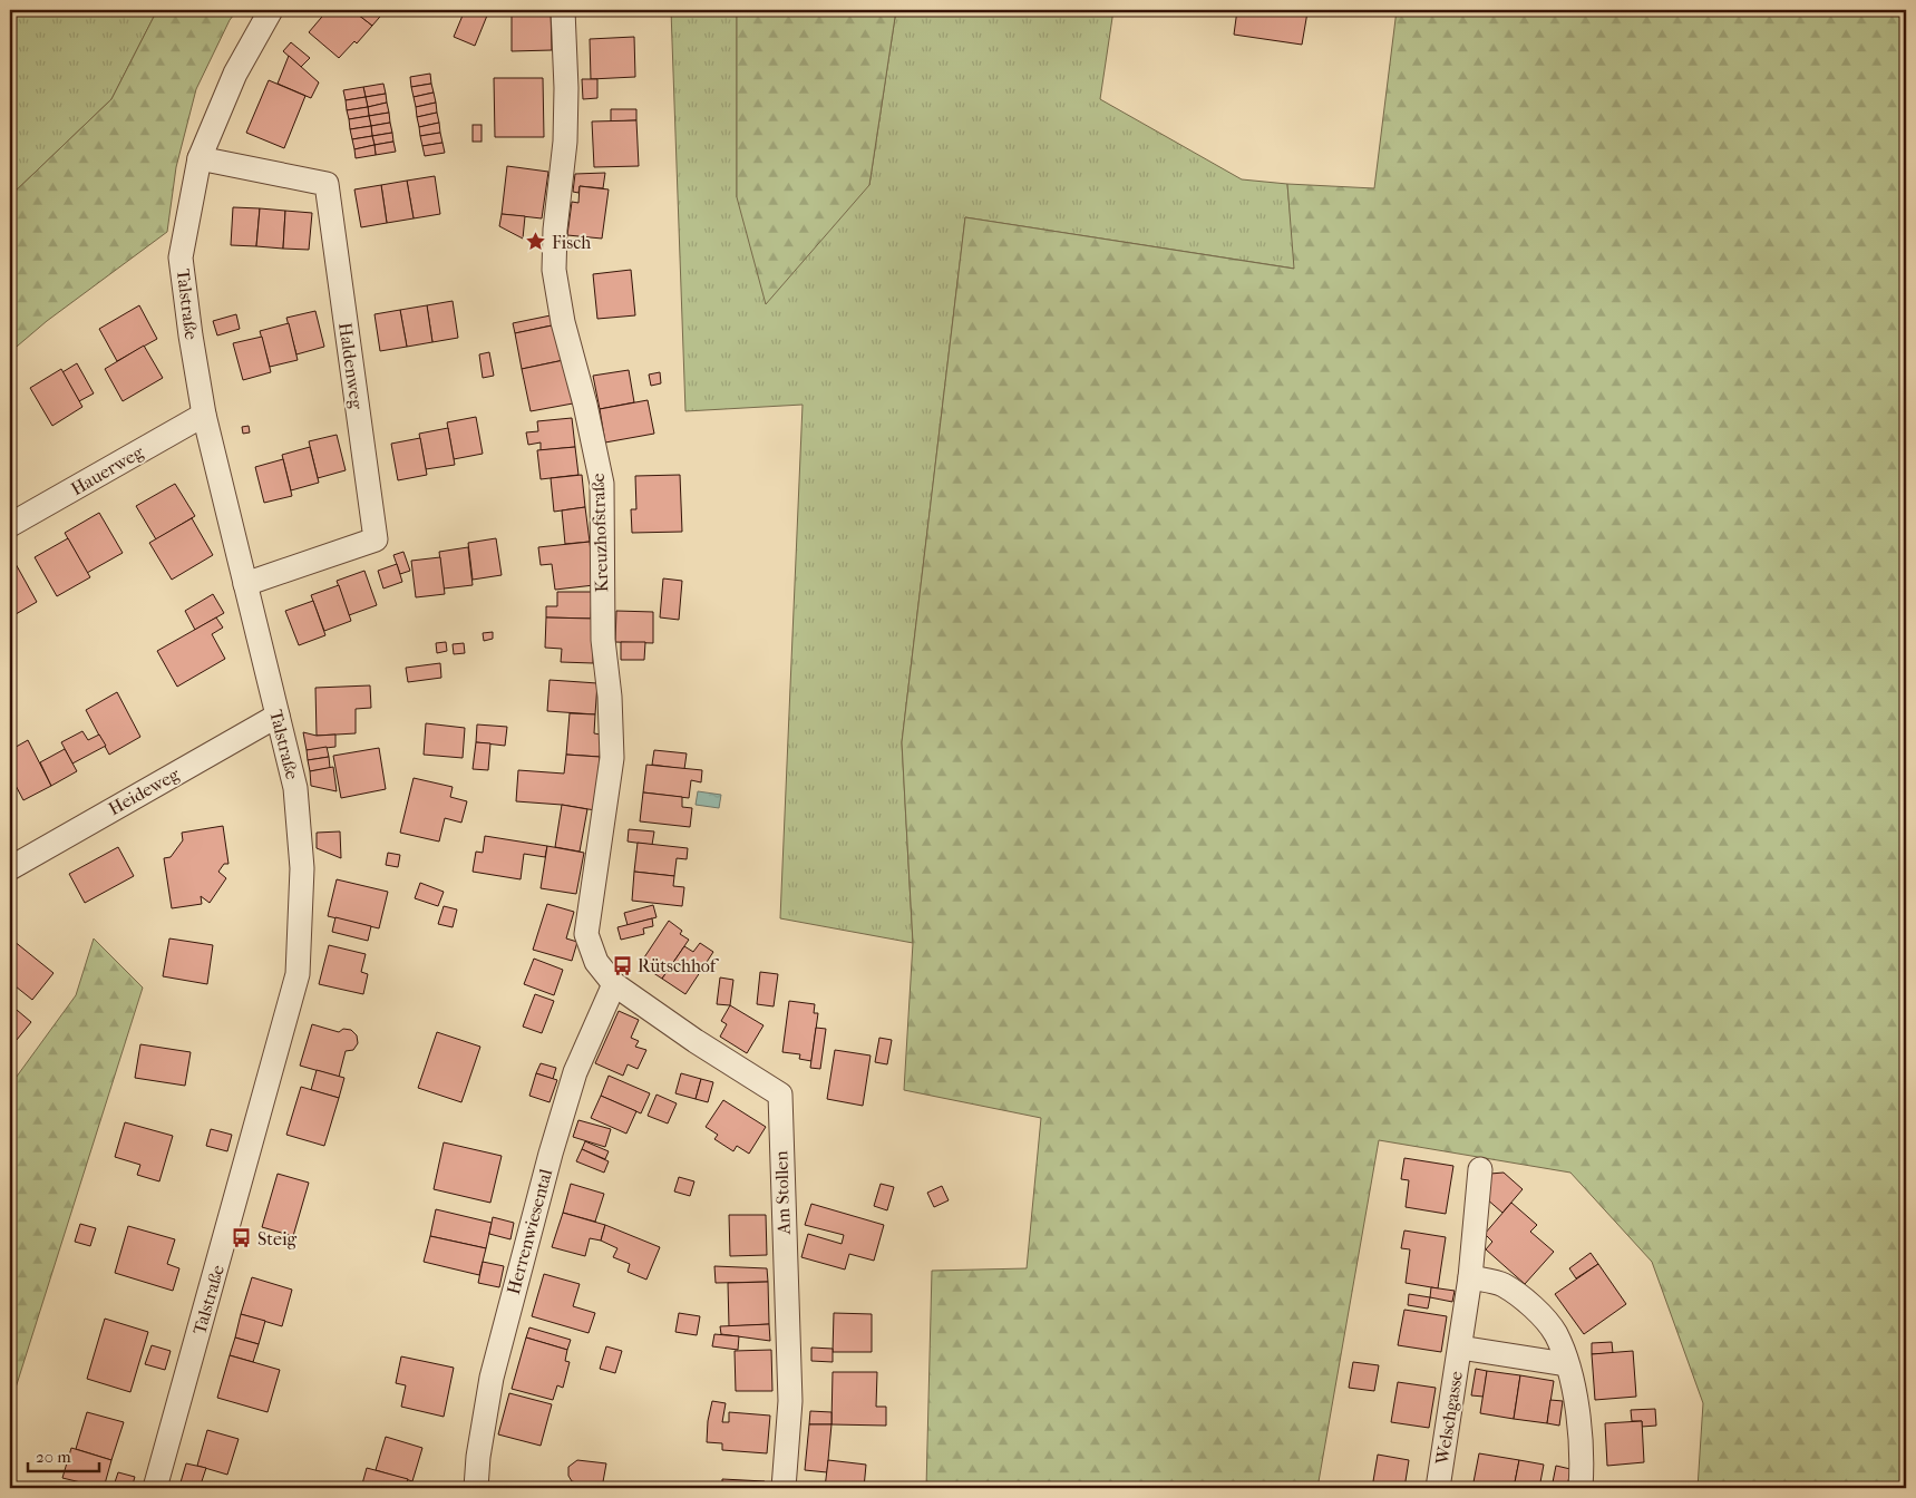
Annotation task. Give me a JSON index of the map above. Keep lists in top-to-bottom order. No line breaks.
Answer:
{"streets":{"street":["Talstraße","Haldenweg","Hauerweg","Kreuzhofstraße","Heideweg","Am Stollen","Herrenwiesental","Welschgasse"]},"crossings":[["Talstraße","Haldenweg"],["Talstraße","Hauerweg"],["Talstraße","Heideweg"],["Kreuzhofstraße","Am Stollen"],["Kreuzhofstraße","Herrenwiesental"],["Am Stollen","Herrenwiesental"]],"places":{"place":["Fisch"],"bus stop":["Rütschhof","Steig"]},"scale_bar":"20 m"}
